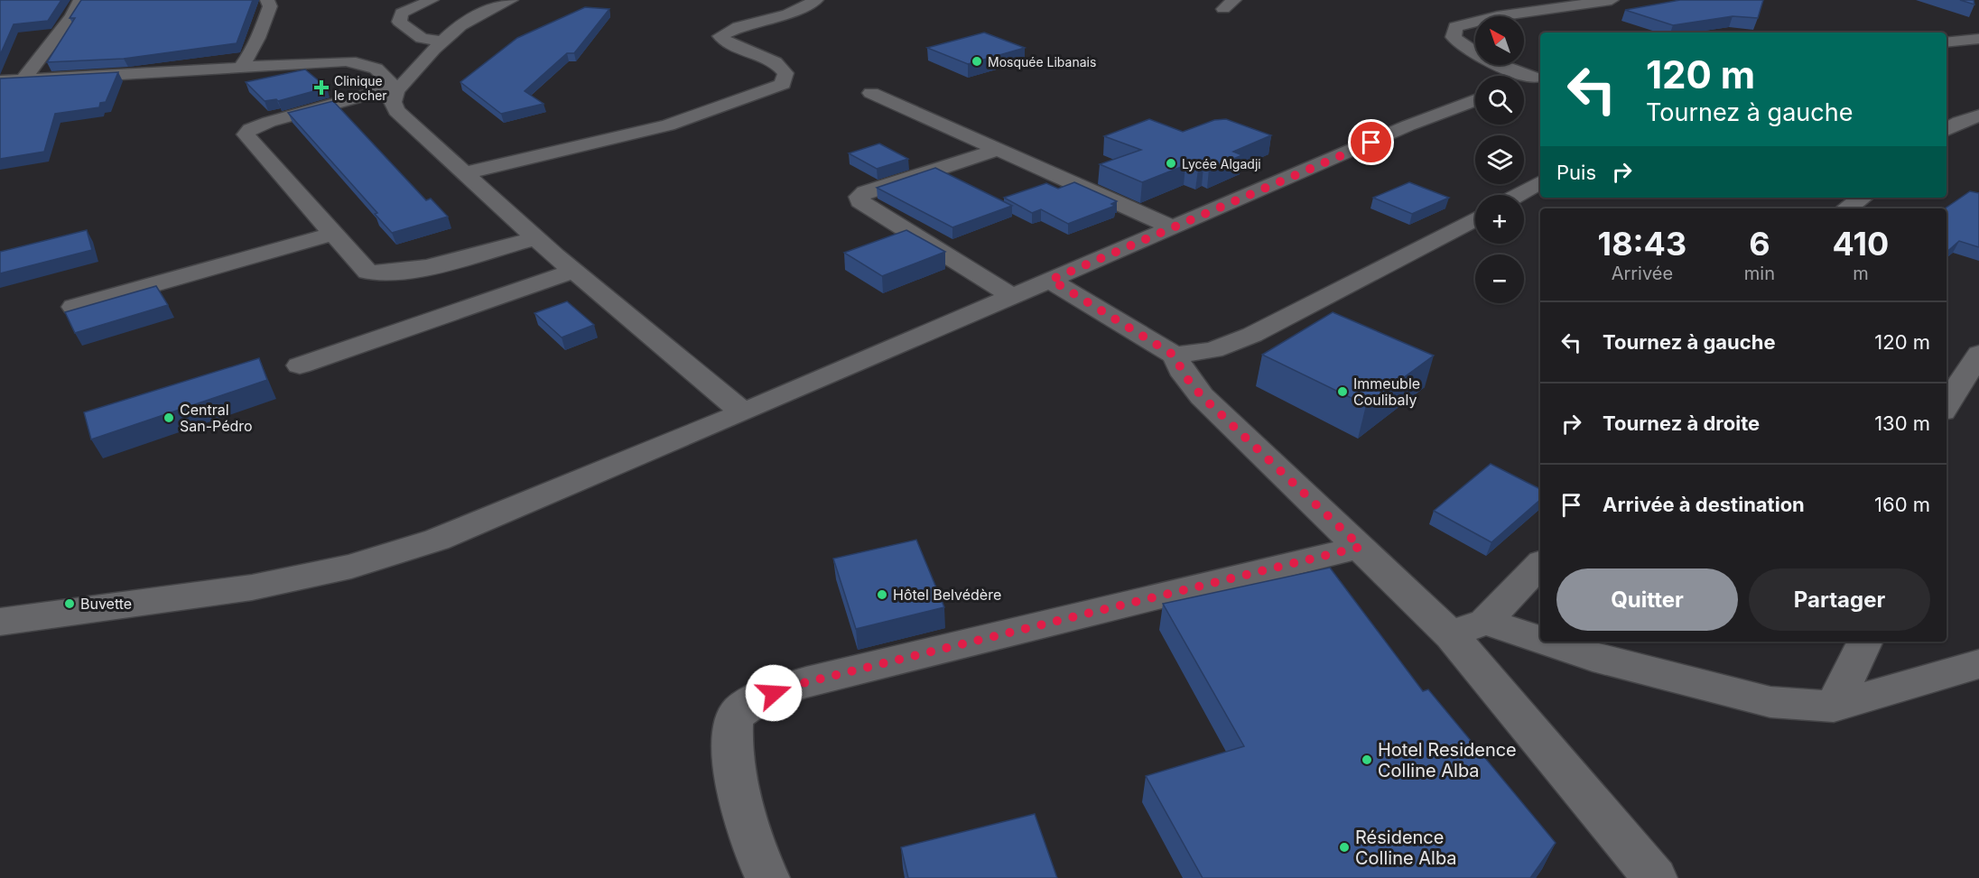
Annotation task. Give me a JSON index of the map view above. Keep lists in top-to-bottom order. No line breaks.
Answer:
{"places":{"other":["Mosquée Libanais","Lycée Algadji","Immeuble Coulibaly","Central San-Pédro","Hôtel Belvédère","Buvette","Hotel Residence Colline Alba","Résidence Colline Alba"],"health":["Clinique le rocher"]},"north":"top left","page":{"map_buttons":["+","−"],"turn":["120 m","Tournez à gauche"],"then":"Puis","eta":["18:43","Arrivée","6","min","410","m"],"list":[{"name":"Tournez à gauche","value":"120 m"},{"name":"Tournez à droite","value":"130 m"},{"name":"Arrivée à destination","value":"160 m"}],"buttons":["Quitter","Partager"]}}
